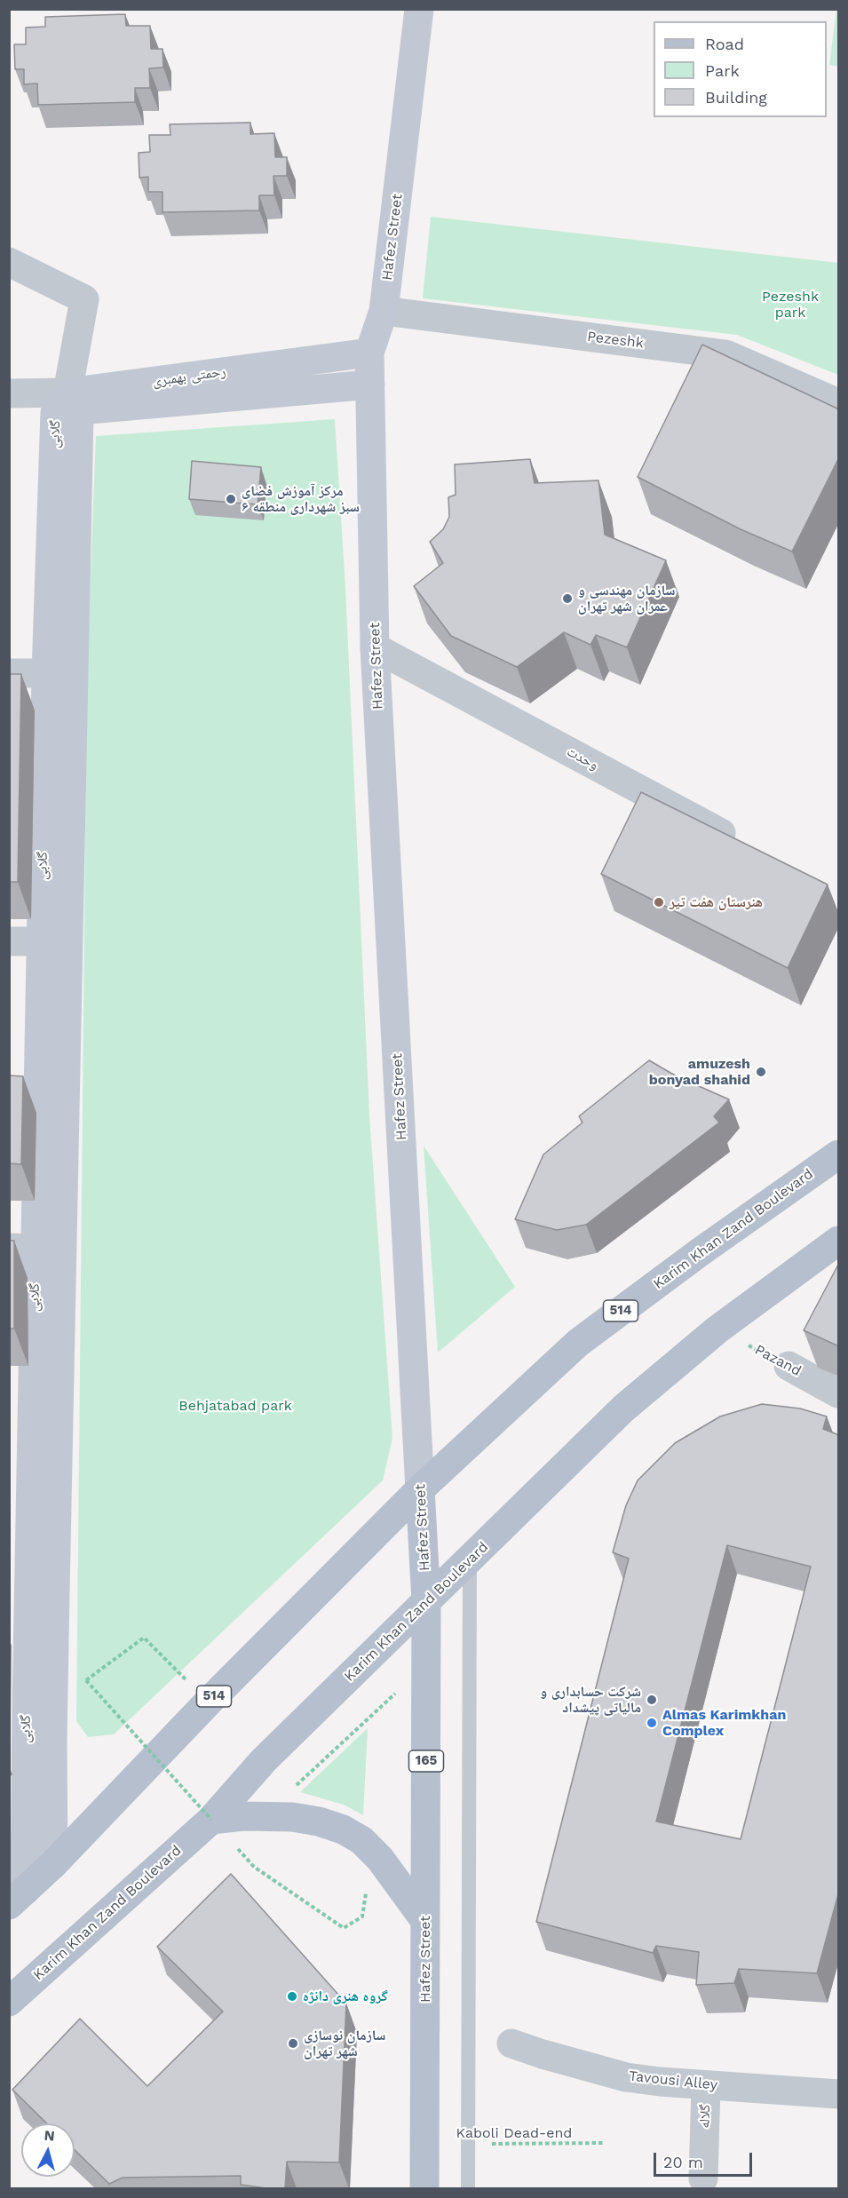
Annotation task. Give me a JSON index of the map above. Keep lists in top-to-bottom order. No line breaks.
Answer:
{"streets":{"main road":["Hafez Street","Karim Khan Zand Boulevard","514","165"],"street":["Pezeshk","رحمتی بهمبری","گلابی","وحدت","Pazand","Tavousi Alley","گلاله"],"path":["Kaboli Dead-end"]},"crossings":[["Hafez Street","Pezeshk"],["Hafez Street","رحمتی بهمبری"],["Hafez Street","وحدت"],["Hafez Street","Karim Khan Zand Boulevard"],["رحمتی بهمبری","گلابی"],["گلابی","Karim Khan Zand Boulevard"],["Karim Khan Zand Boulevard","Pazand"],["Tavousi Alley","گلاله"]],"parks":["Pezeshk park","Behjatabad park"],"places":["مرکز آموزش فضای سبز شهرداری منطقه ۶","سازمان مهندسی و عمران شهر تهران","هنرستان هفت تیر","amuzesh bonyad shahid","شرکت حسابداری و مالیاتی پیشداد","Almas Karimkhan Complex","گروه هنری دانژه","سازمان نوسازی شهر تهران"],"legend":["Road","Park","Building"],"scale_bar":"20 m","north":"top"}
